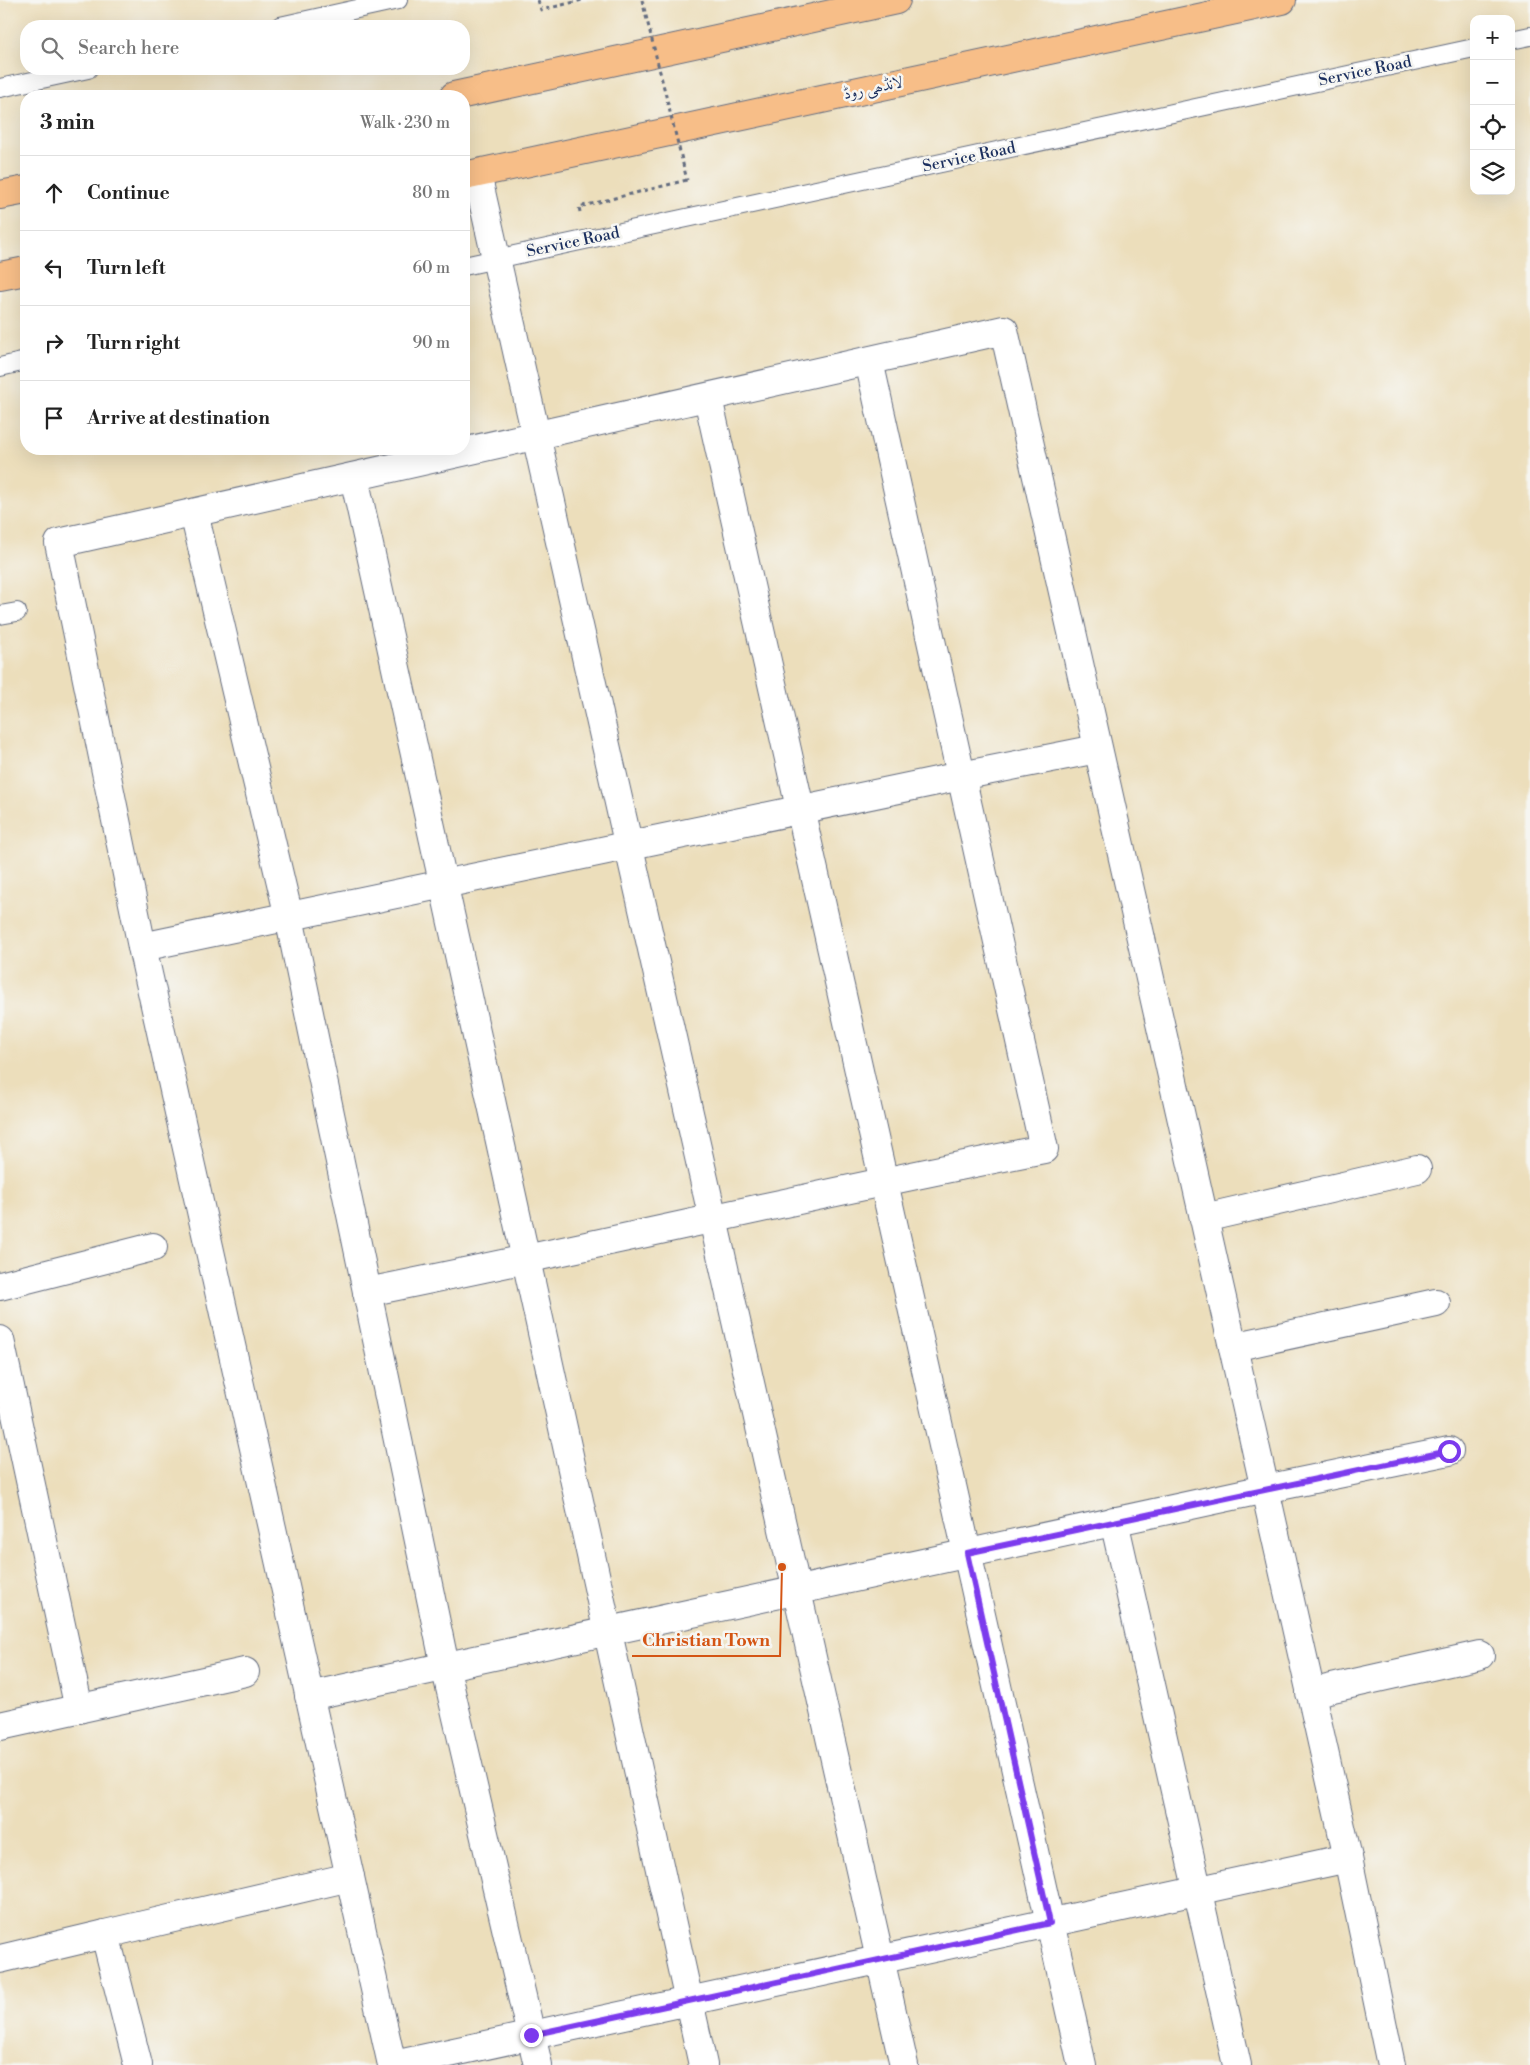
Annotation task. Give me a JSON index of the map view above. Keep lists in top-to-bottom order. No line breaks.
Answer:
{"streets":{"main road":["لانڈھی روڈ"],"lane":["Service Road"]},"places":["Christian Town"],"page":{"map_buttons":["+","−"],"search":"Search here","heading":["3 min","Walk · 230 m"],"list":[["Continue","80 m"],["Turn left","60 m"],["Turn right","90 m"],"Arrive at destination"]}}
